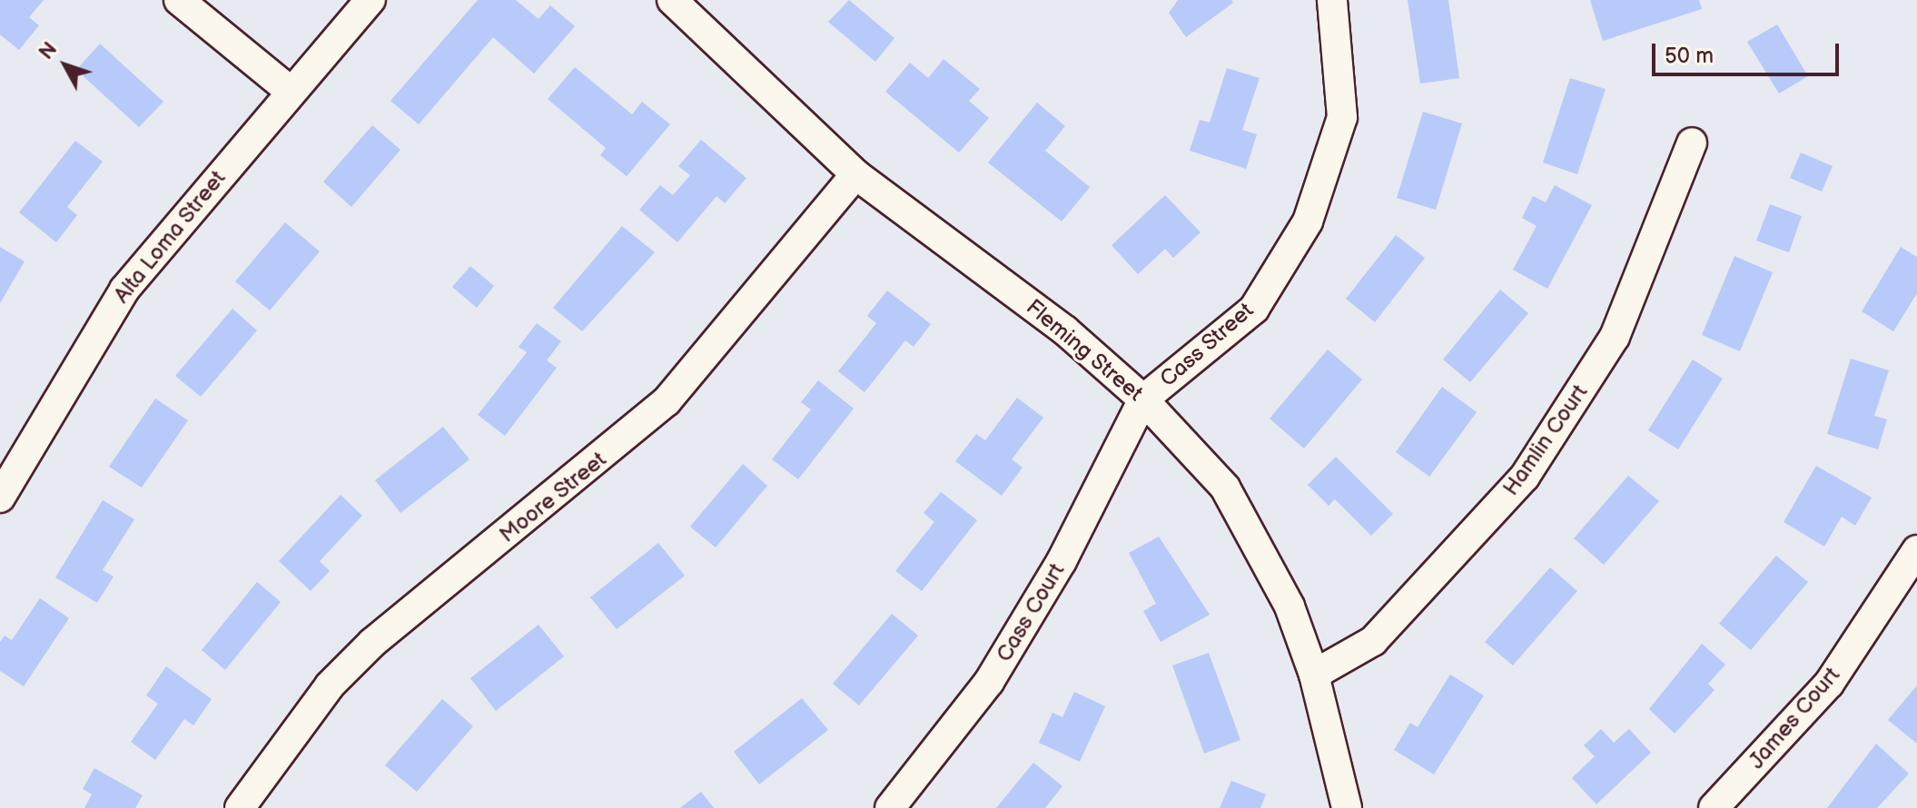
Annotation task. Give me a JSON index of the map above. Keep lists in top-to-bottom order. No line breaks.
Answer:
{"streets":{"street":["Alta Loma Street","Cass Street","Fleming Street","Hamlin Court","Moore Street","Cass Court","James Court"]},"crossings":[["Cass Street","Fleming Street"],["Cass Street","Cass Court"],["Fleming Street","Hamlin Court"],["Fleming Street","Moore Street"],["Fleming Street","Cass Court"]],"scale_bar":"50 m","north":"top left"}
